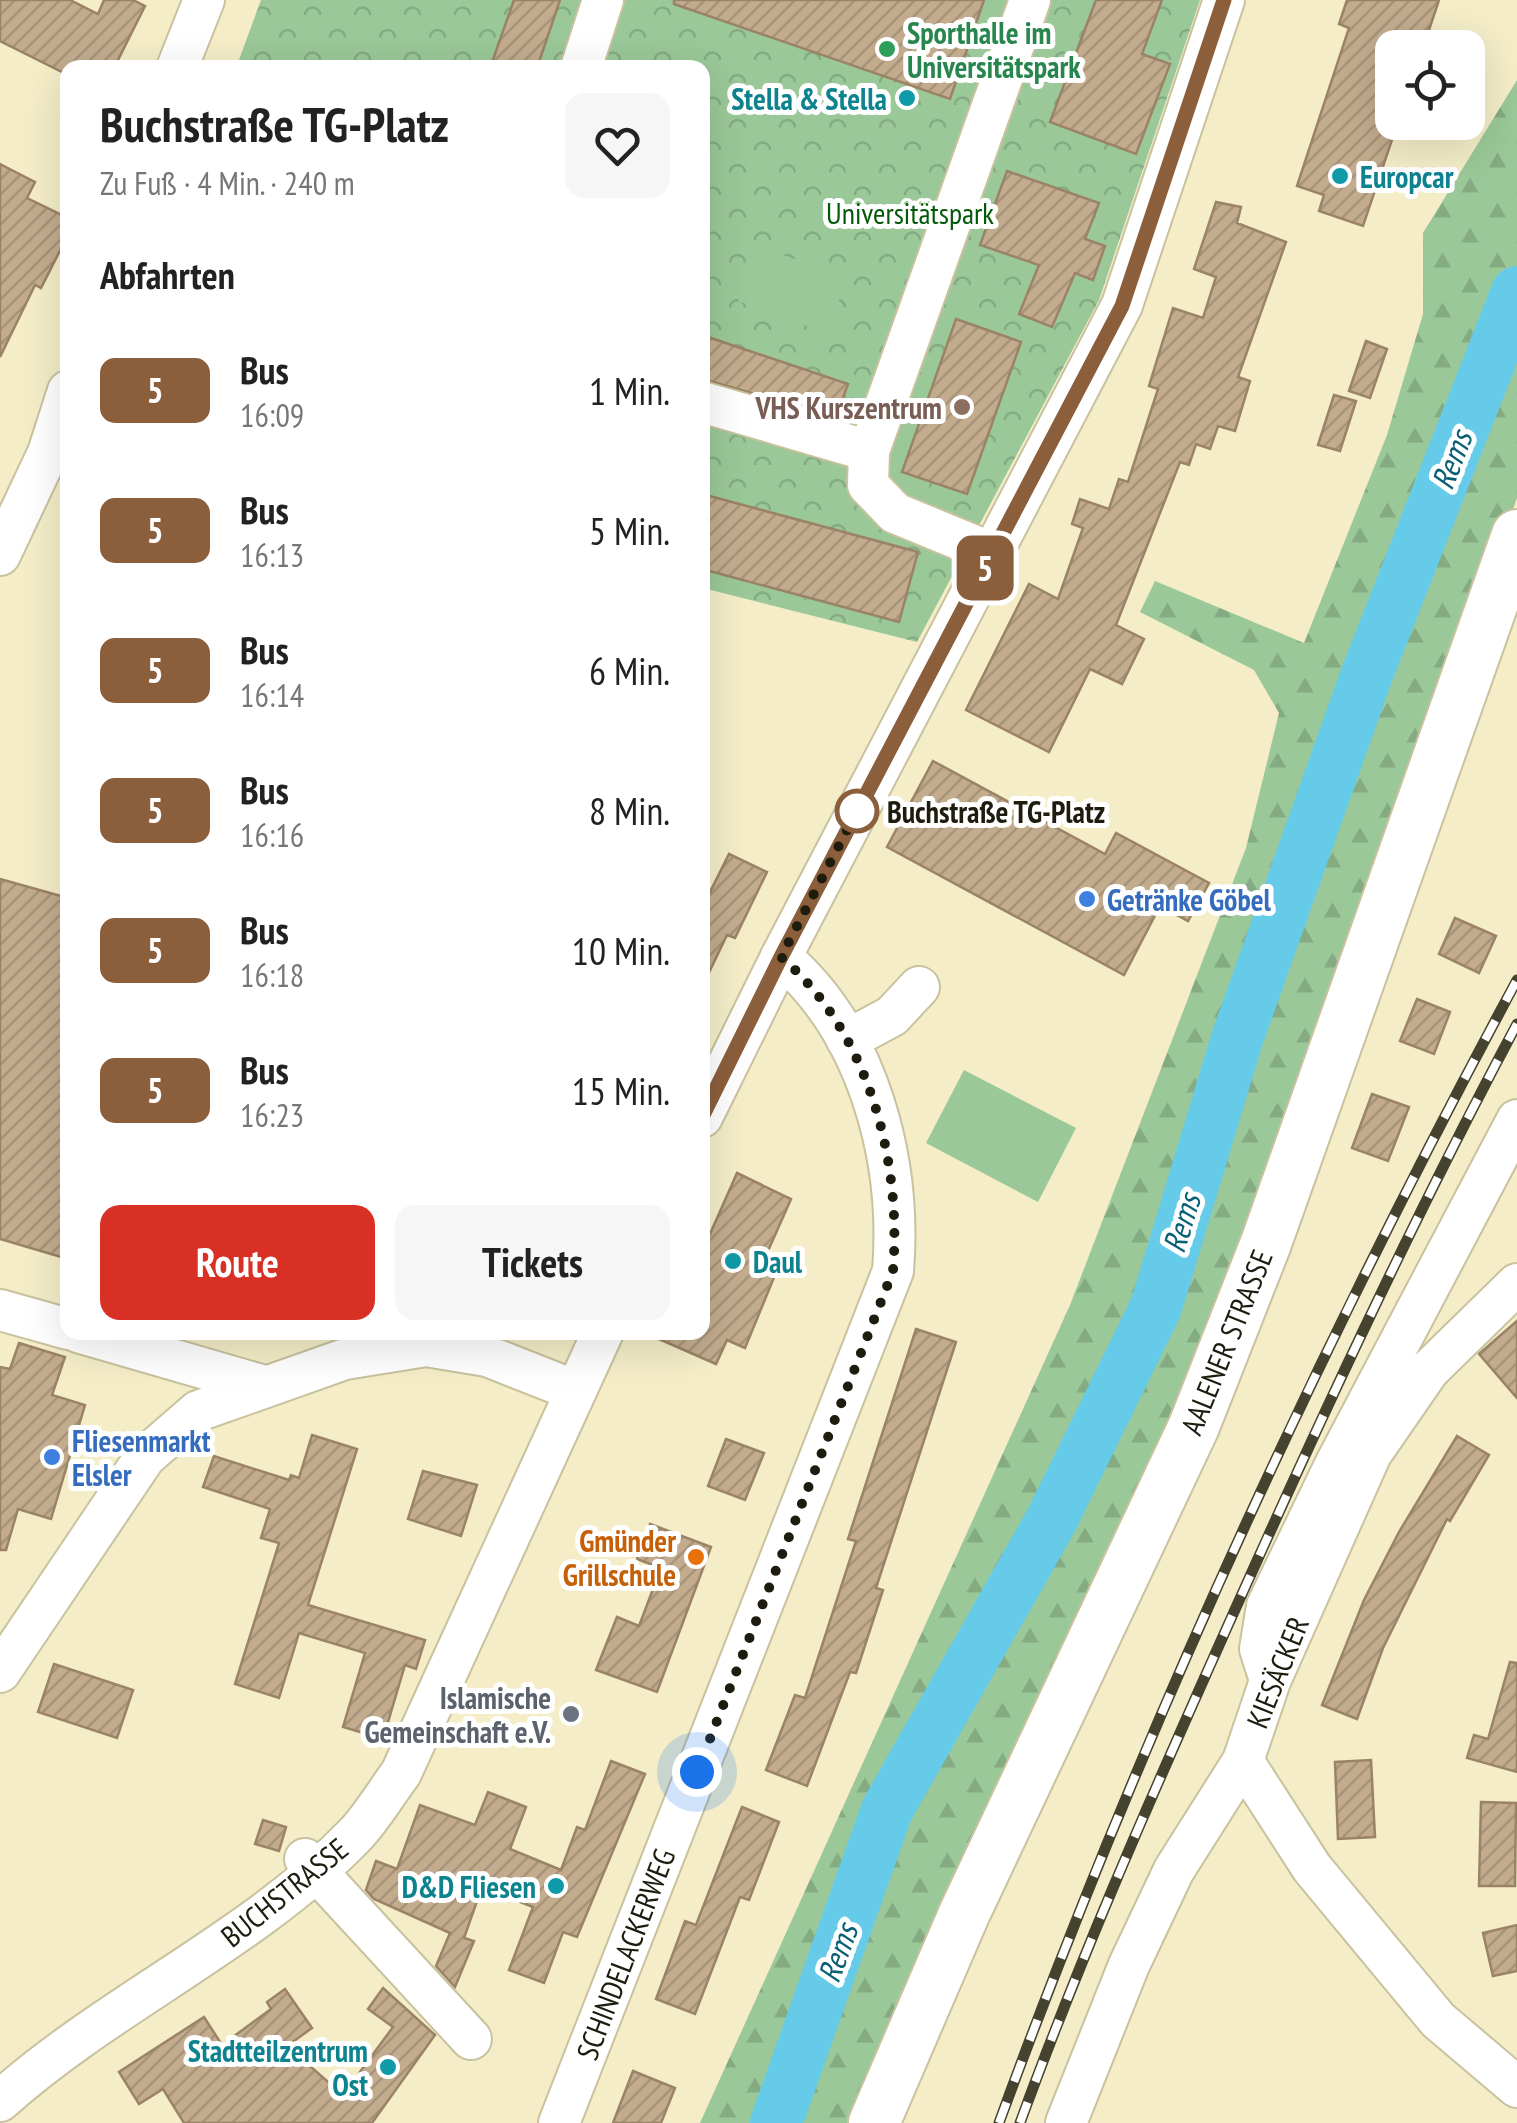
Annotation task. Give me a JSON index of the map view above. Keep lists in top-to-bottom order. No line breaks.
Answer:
{"streets":{"main road":["AALENER STRASSE"],"street":["KIESÄCKER","BUCHSTRASSE","SCHINDELACKERWEG"]},"water":["Rems"],"parks":["Universitätspark"],"places":["Sporthalle im Universitätspark","Stella & Stella","Europcar","VHS Kurszentrum","Buchstraße TG-Platz","Getränke Göbel","Daul","Fliesenmarkt Elsler","Gmünder Grillschule","Islamische Gemeinschaft e.V.","D&D Fliesen","Stadtteilzentrum Ost"],"lines":["bus line 5"],"page":{"on_map":"5","heading":[["Buchstraße TG-Platz","Zu Fuß · 4 Min. · 240 m"],"Abfahrten"],"list":[{"mark":"5","name":"Bus","note":"16:09","value":"1 Min."},{"mark":"5","name":"Bus","note":"16:13","value":"5 Min."},{"mark":"5","name":"Bus","note":"16:14","value":"6 Min."},{"mark":"5","name":"Bus","note":"16:16","value":"8 Min."},{"mark":"5","name":"Bus","note":"16:18","value":"10 Min."},{"mark":"5","name":"Bus","note":"16:23","value":"15 Min."}],"buttons":["Route","Tickets"]}}
